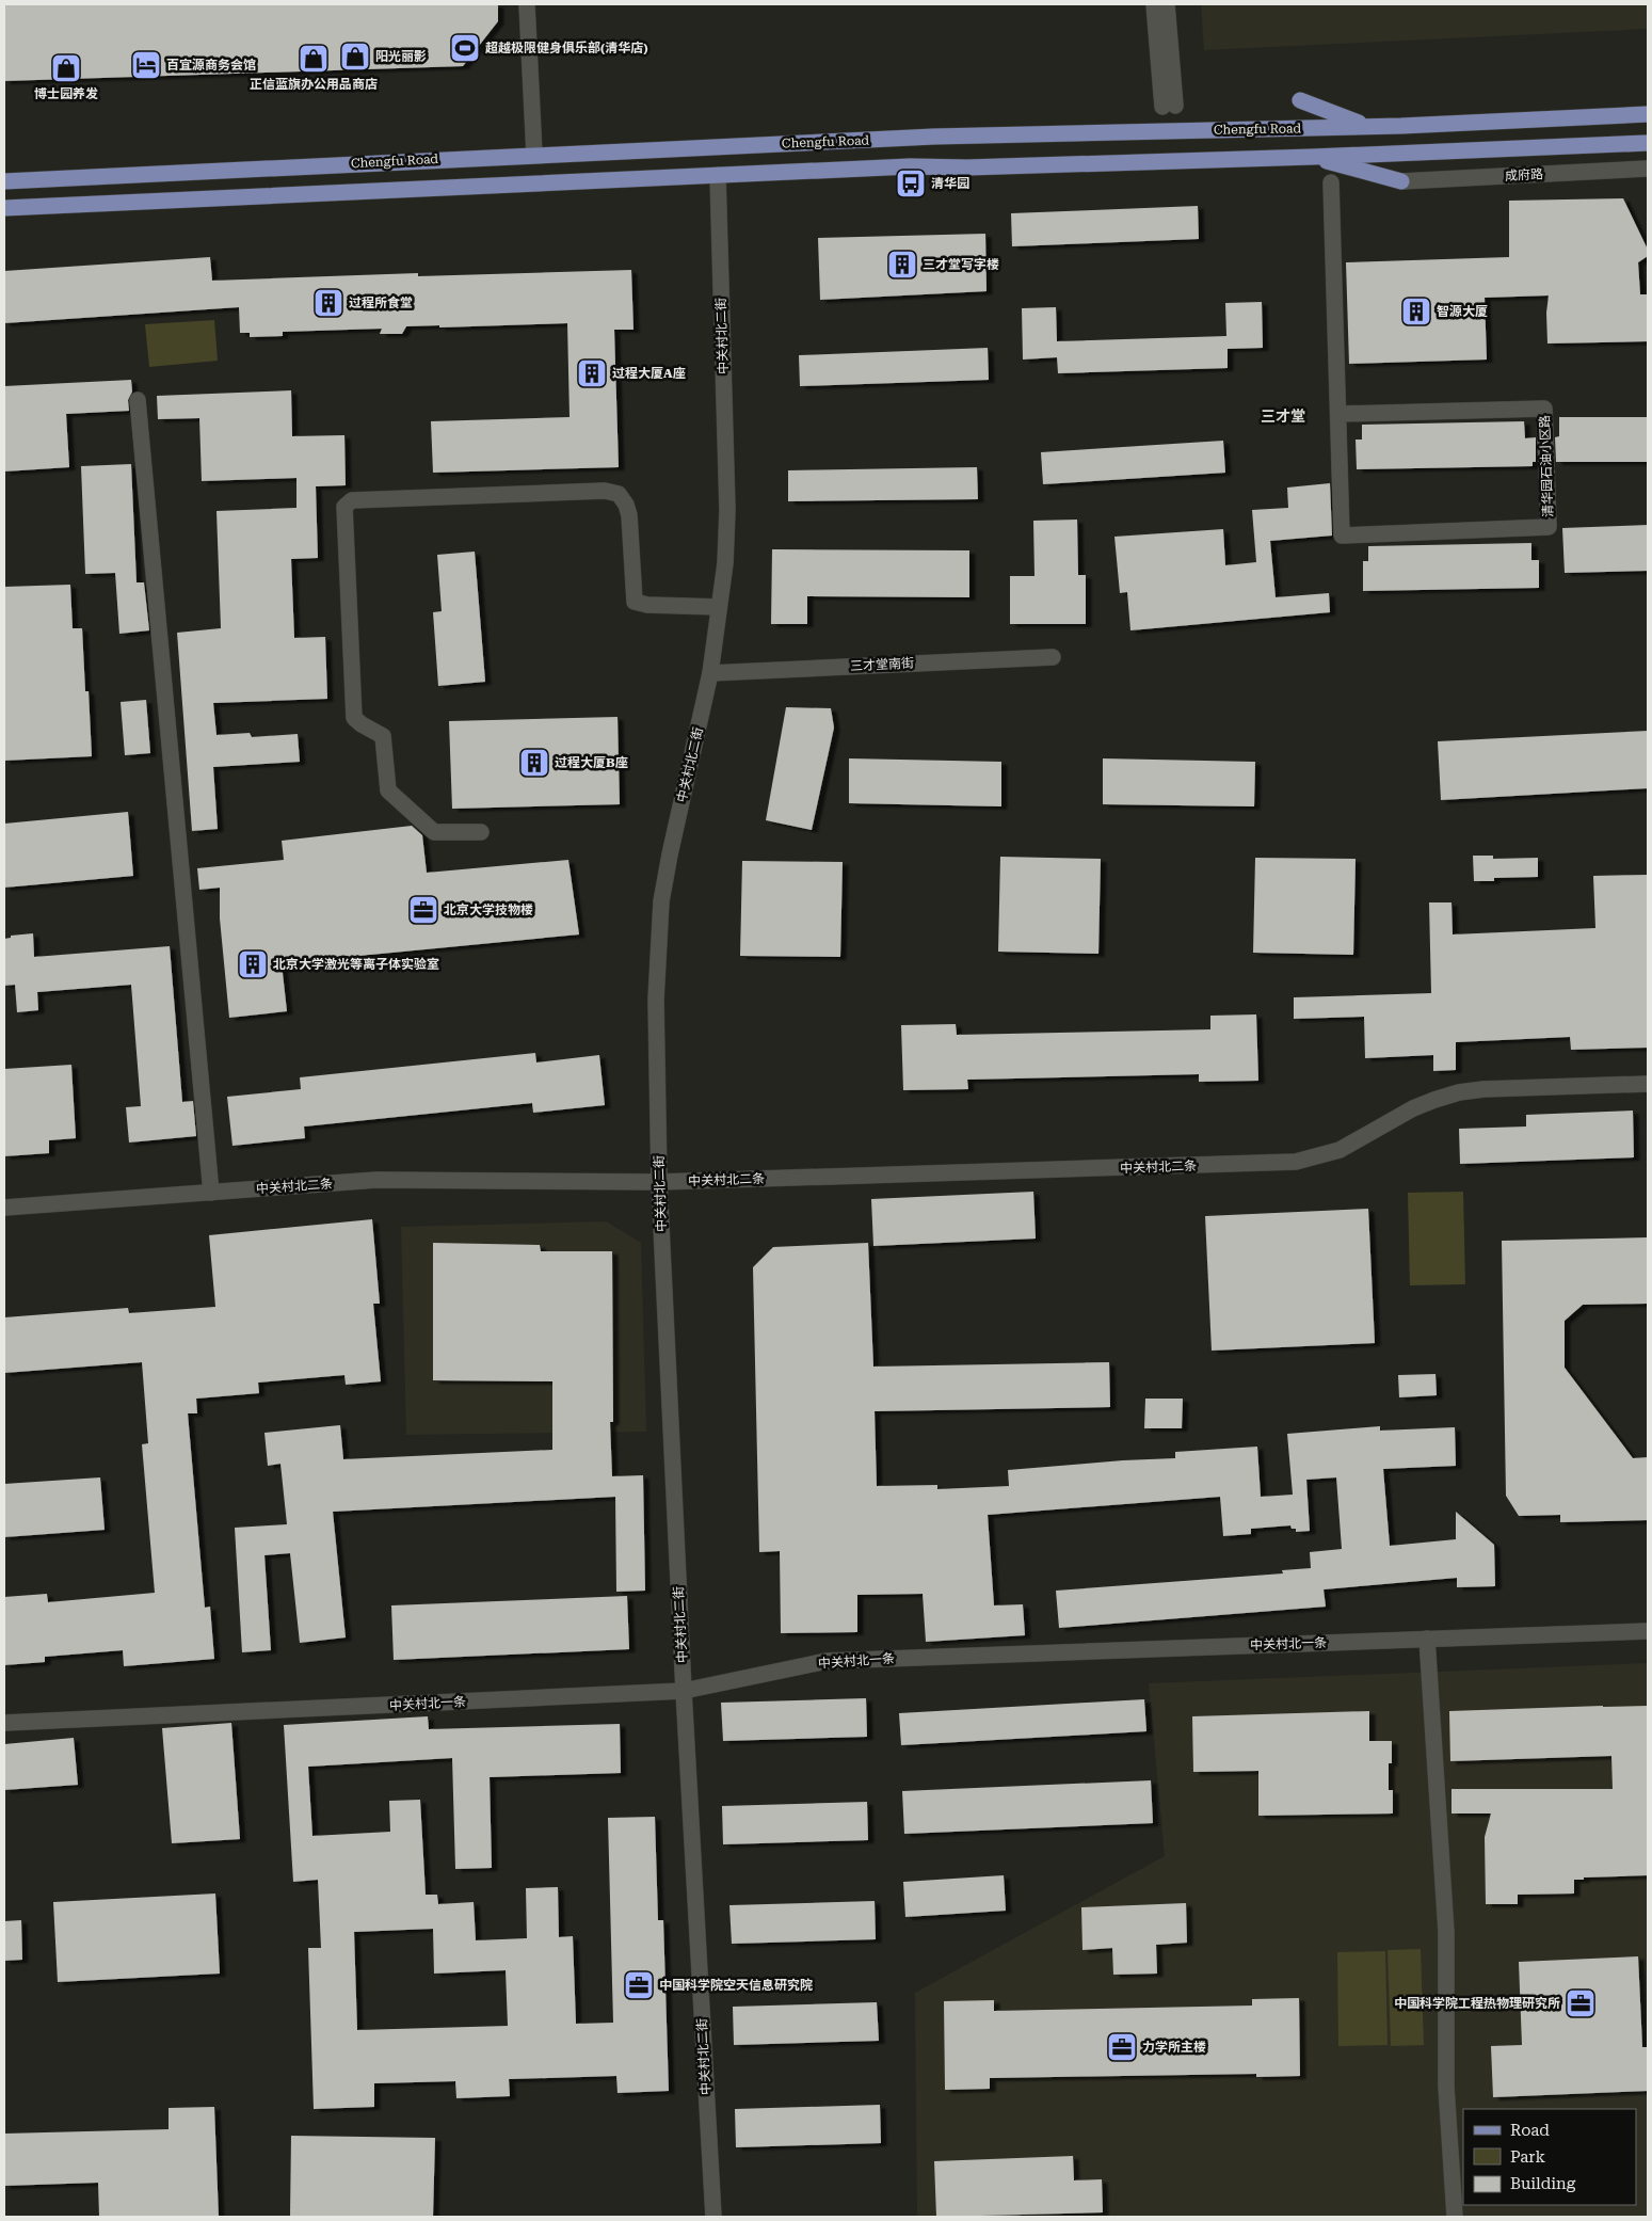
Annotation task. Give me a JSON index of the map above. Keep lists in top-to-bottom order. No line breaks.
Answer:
{"streets":{"main road":["Chengfu Road"],"street":["成府路","中关村北二街","清华园石油小区路","三才堂南街","中关村北二条","中关村北一条"]},"crossings":[["中关村北二街","三才堂南街"],["中关村北二街","中关村北二条"],["中关村北二街","中关村北一条"]],"districts":["三才堂"],"places":{"sports":["超越极限健身俱乐部(清华店)"],"shop":["阳光丽影","正信蓝旗办公用品商店","博士园养发"],"hotel":["百宜源商务会馆"],"bus stop":["清华园"],"building":["三才堂写字楼","过程所食堂","智源大厦","过程大厦A座","过程大厦B座","北京大学激光等离子体实验室"],"office":["北京大学技物楼","中国科学院空天信息研究院","中国科学院工程热物理研究所","力学所主楼"]},"legend":["Road","Park","Building"]}
